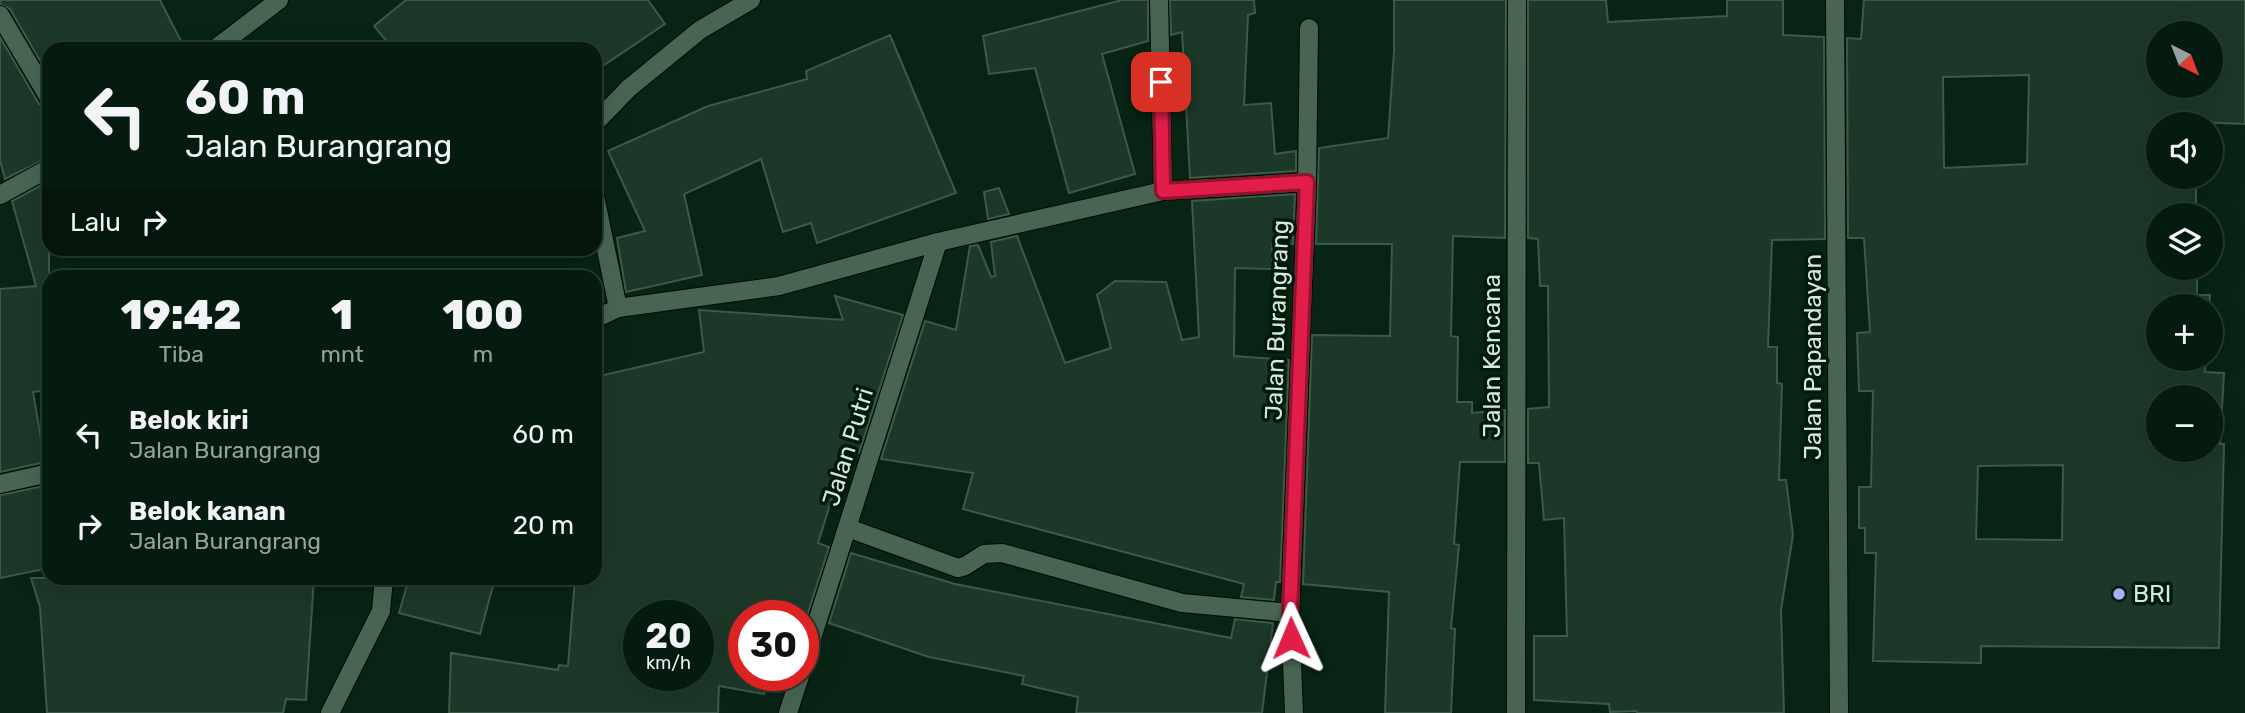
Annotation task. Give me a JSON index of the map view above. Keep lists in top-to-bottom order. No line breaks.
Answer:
{"streets":{"street":["Jalan Burangrang","Jalan Kencana","Jalan Papandayan","Jalan Putri"]},"places":["BRI"],"north":"bottom right","page":{"map_buttons":["+","−"],"turn":["60 m","Jalan Burangrang"],"then":"Lalu","eta":["19:42","Tiba","1","mnt","100","m"],"list":[{"name":"Belok kiri","note":"Jalan Burangrang","value":"60 m"},{"name":"Belok kanan","note":"Jalan Burangrang","value":"20 m"}],"speed":"20 km/h","limit":"30"}}
